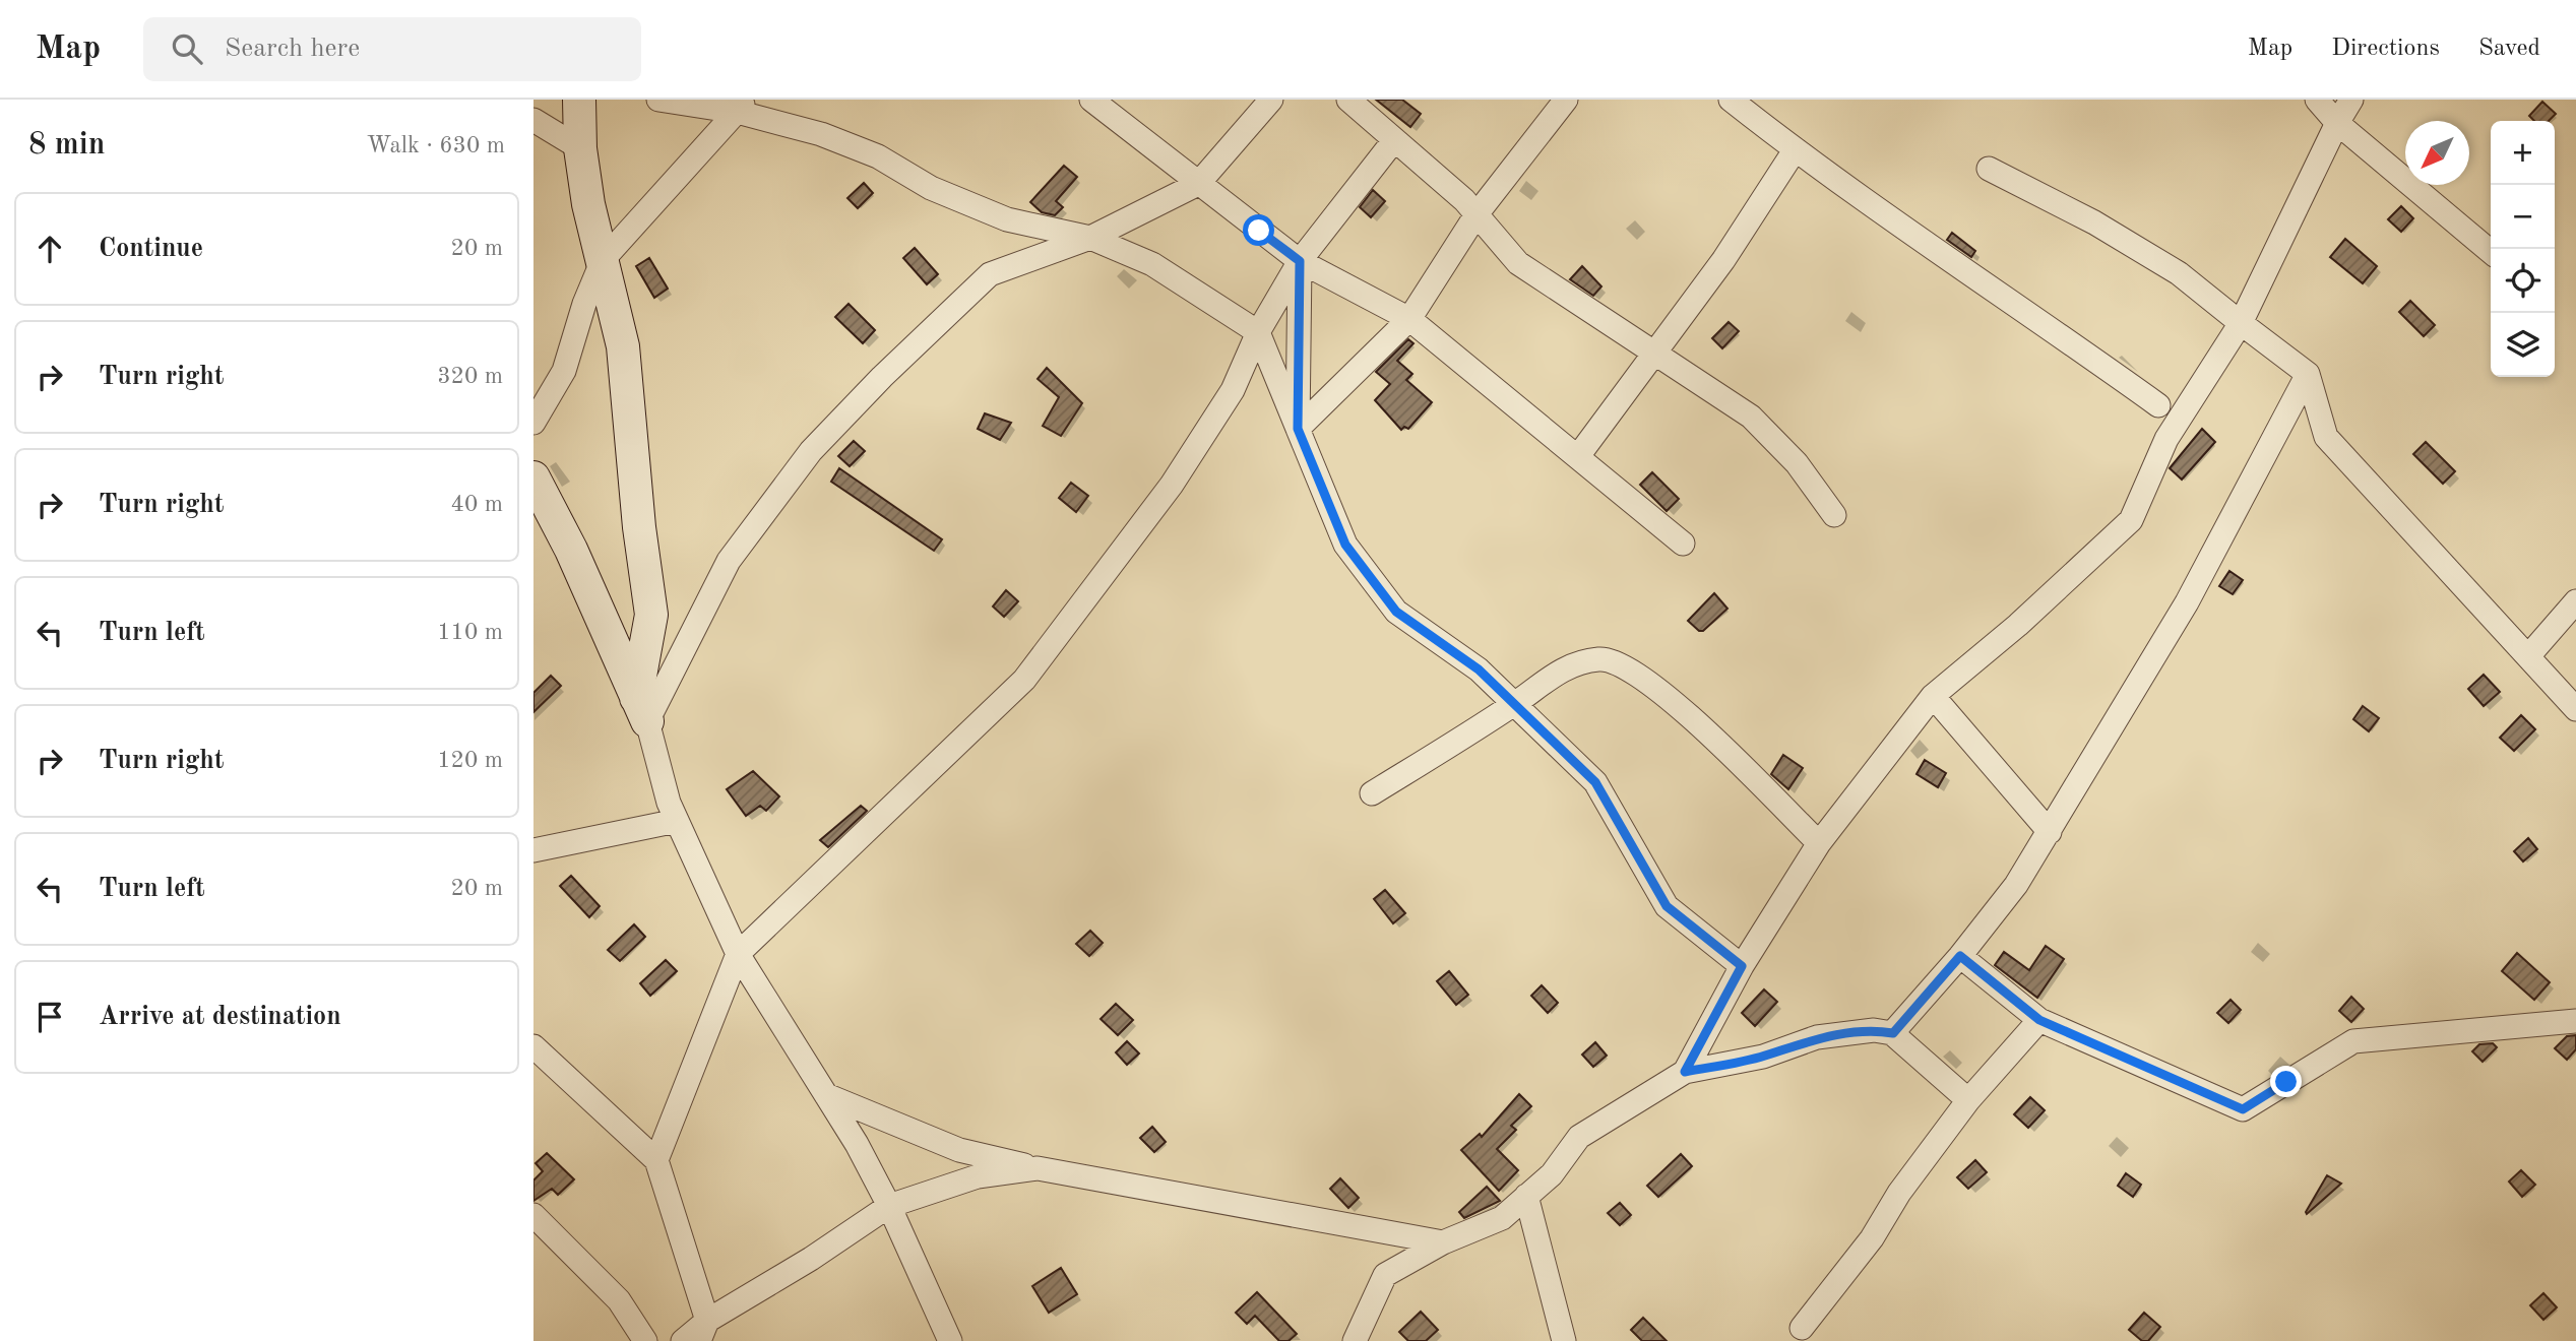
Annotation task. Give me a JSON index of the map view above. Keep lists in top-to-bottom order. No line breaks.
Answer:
{"north":"bottom left","page":{"header":"Map","search":"Search here","nav":["Map","Directions","Saved"],"heading":["8 min","Walk · 630 m"],"map_buttons":["+","−"],"list":[["Continue","20 m"],["Turn right","320 m"],["Turn right","40 m"],["Turn left","110 m"],["Turn right","120 m"],["Turn left","20 m"],"Arrive at destination"]}}
